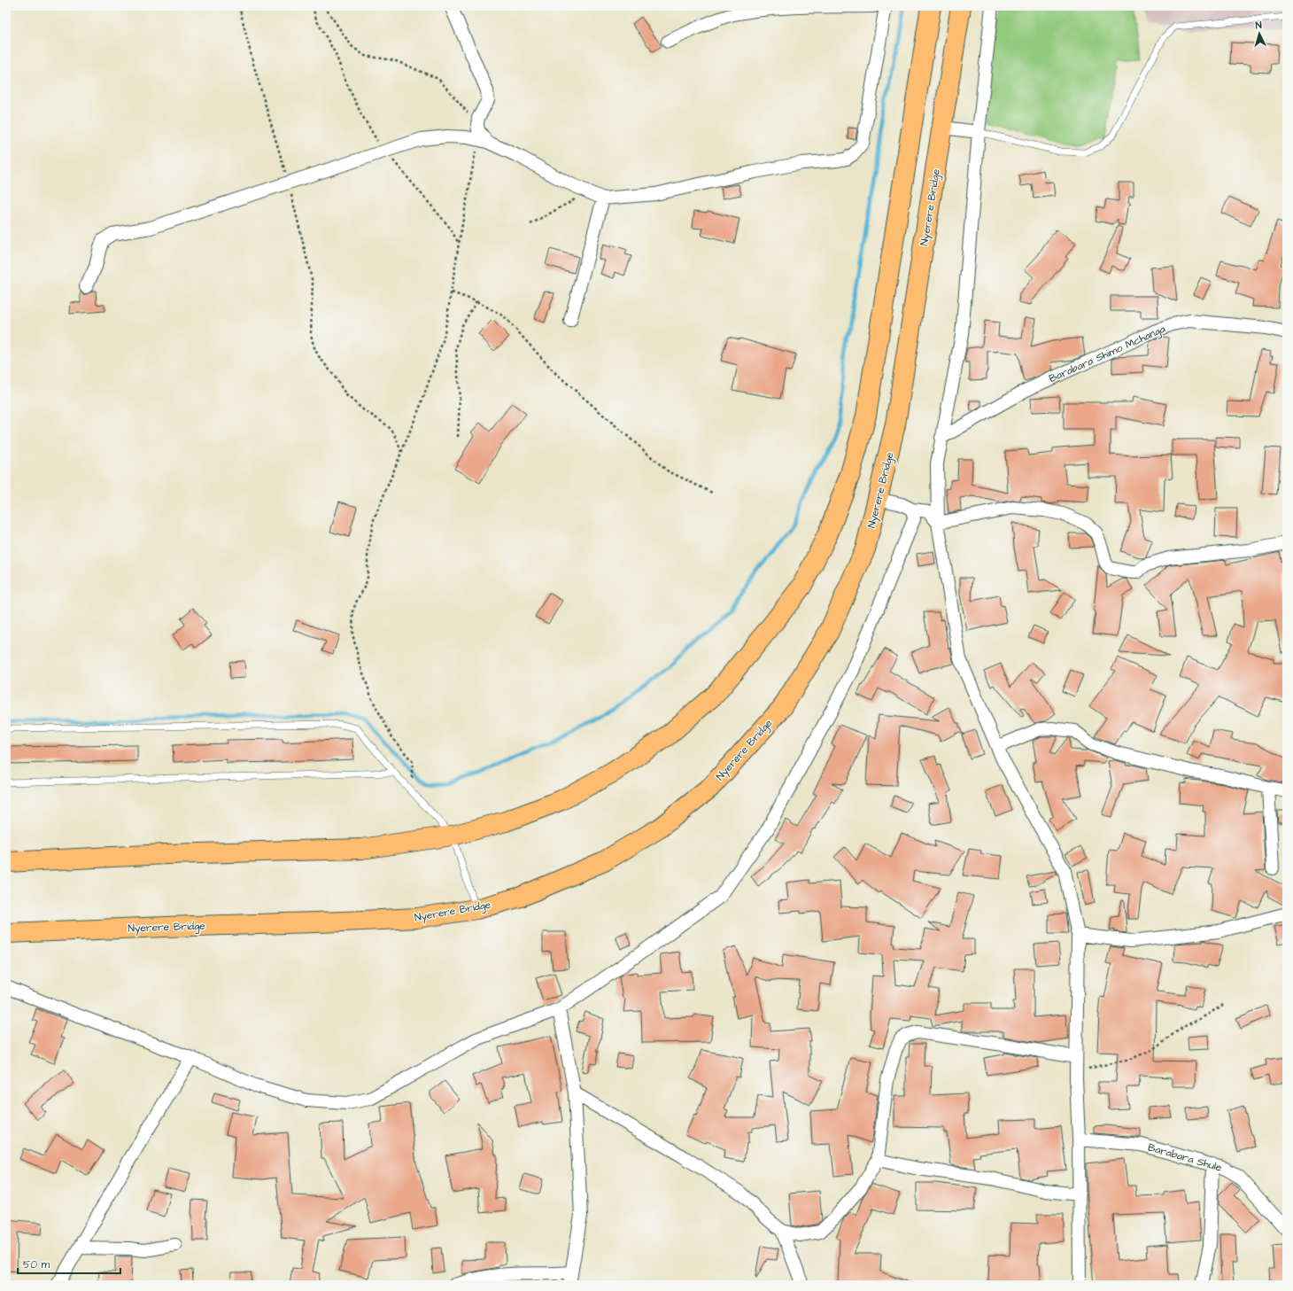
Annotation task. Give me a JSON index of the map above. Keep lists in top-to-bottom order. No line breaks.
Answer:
{"streets":{"main road":["Nyerere Bridge"],"street":["Barabara Shimo Mchanga","Barabara Shule"]},"scale_bar":"50 m","north":"top"}
